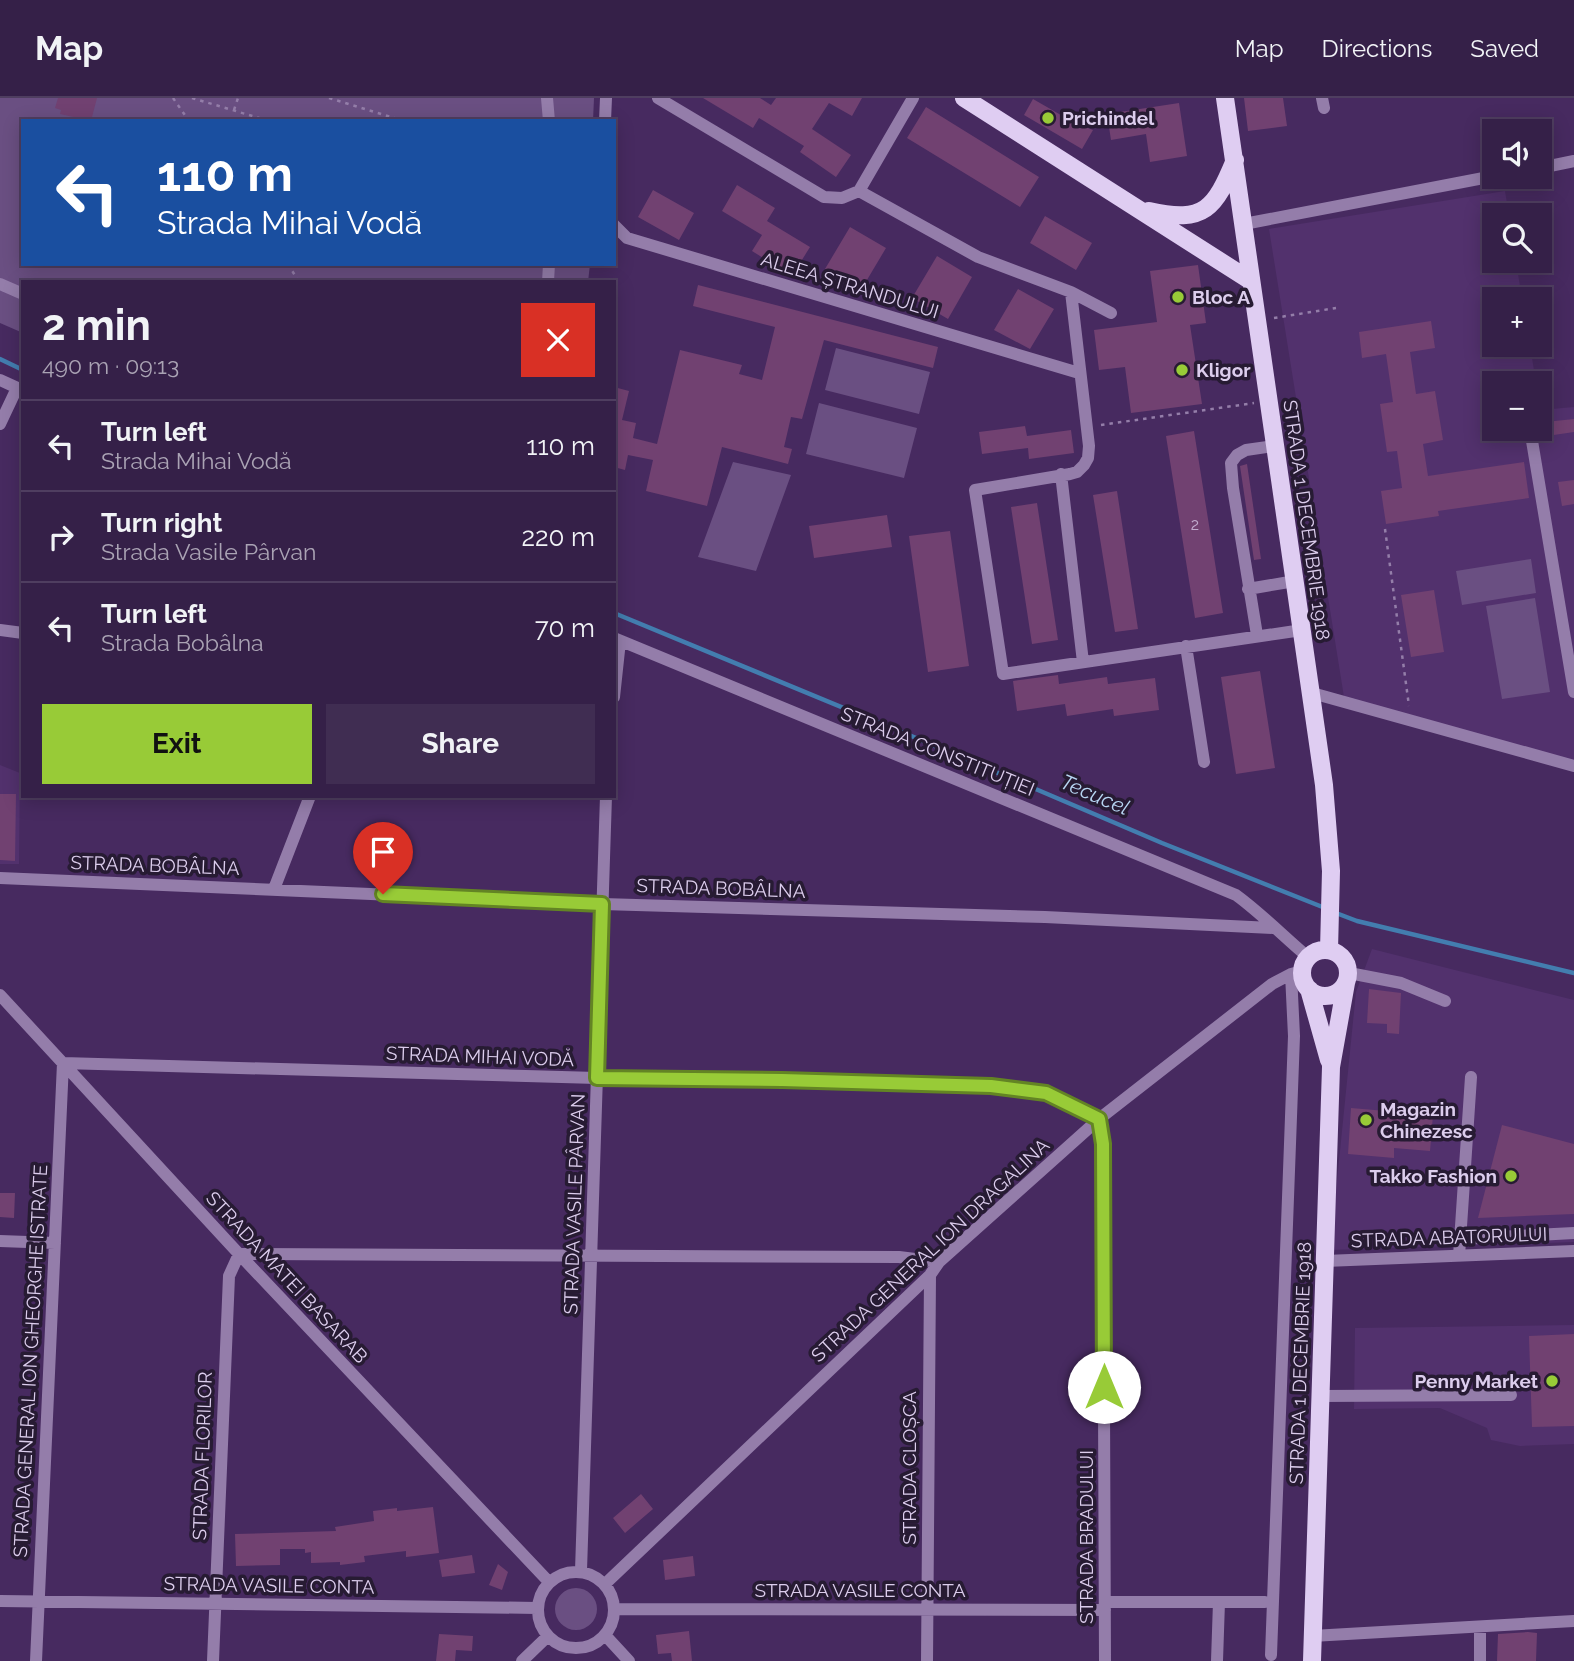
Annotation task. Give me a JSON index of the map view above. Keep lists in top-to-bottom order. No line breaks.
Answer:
{"streets":{"main road":["STRADA 1 DECEMBRIE 1918"],"street":["ALEEA ȘTRANDULUI","STRADA CONSTITUȚIEI","STRADA BOBÂLNA","STRADA MIHAI VODĂ","STRADA VASILE PÂRVAN","STRADA ABATORULUI","STRADA GENERAL ION DRAGALINA","STRADA MATEI BASARAB","STRADA GENERAL ION GHEORGHE ISTRATE","STRADA FLORILOR","STRADA CLOȘCA","STRADA BRADULUI","STRADA VASILE CONTA"]},"crossings":[["STRADA 1 DECEMBRIE 1918","STRADA CONSTITUȚIEI"],["STRADA 1 DECEMBRIE 1918","STRADA ABATORULUI"],["STRADA 1 DECEMBRIE 1918","STRADA GENERAL ION DRAGALINA"],["STRADA CONSTITUȚIEI","STRADA BOBÂLNA"],["STRADA CONSTITUȚIEI","STRADA GENERAL ION DRAGALINA"],["STRADA BOBÂLNA","STRADA VASILE PÂRVAN"],["STRADA MIHAI VODĂ","STRADA VASILE PÂRVAN"],["STRADA MIHAI VODĂ","STRADA GENERAL ION DRAGALINA"],["STRADA MIHAI VODĂ","STRADA MATEI BASARAB"],["STRADA MIHAI VODĂ","STRADA GENERAL ION GHEORGHE ISTRATE"],["STRADA MIHAI VODĂ","STRADA BRADULUI"],["STRADA VASILE PÂRVAN","STRADA GENERAL ION DRAGALINA"],["STRADA VASILE PÂRVAN","STRADA MATEI BASARAB"],["STRADA VASILE PÂRVAN","STRADA VASILE CONTA"],["STRADA GENERAL ION DRAGALINA","STRADA MATEI BASARAB"],["STRADA GENERAL ION DRAGALINA","STRADA CLOȘCA"],["STRADA GENERAL ION DRAGALINA","STRADA BRADULUI"],["STRADA GENERAL ION DRAGALINA","STRADA VASILE CONTA"],["STRADA MATEI BASARAB","STRADA GENERAL ION GHEORGHE ISTRATE"],["STRADA MATEI BASARAB","STRADA FLORILOR"],["STRADA MATEI BASARAB","STRADA VASILE CONTA"],["STRADA GENERAL ION GHEORGHE ISTRATE","STRADA VASILE CONTA"],["STRADA FLORILOR","STRADA VASILE CONTA"],["STRADA CLOȘCA","STRADA VASILE CONTA"],["STRADA BRADULUI","STRADA VASILE CONTA"]],"water":["Tecucel"],"places":["Prichindel","Bloc A","Kligor","Magazin Chinezesc","Takko Fashion","Penny Market"],"house_numbers":["2"],"page":{"header":"Map","nav":["Map","Directions","Saved"],"map_buttons":["+","−"],"turn":["110 m","Strada Mihai Vodă"],"heading":["2 min","490 m · 09:13"],"list":[{"name":"Turn left","note":"Strada Mihai Vodă","value":"110 m"},{"name":"Turn right","note":"Strada Vasile Pârvan","value":"220 m"},{"name":"Turn left","note":"Strada Bobâlna","value":"70 m"}],"buttons":["Exit","Share"]}}
